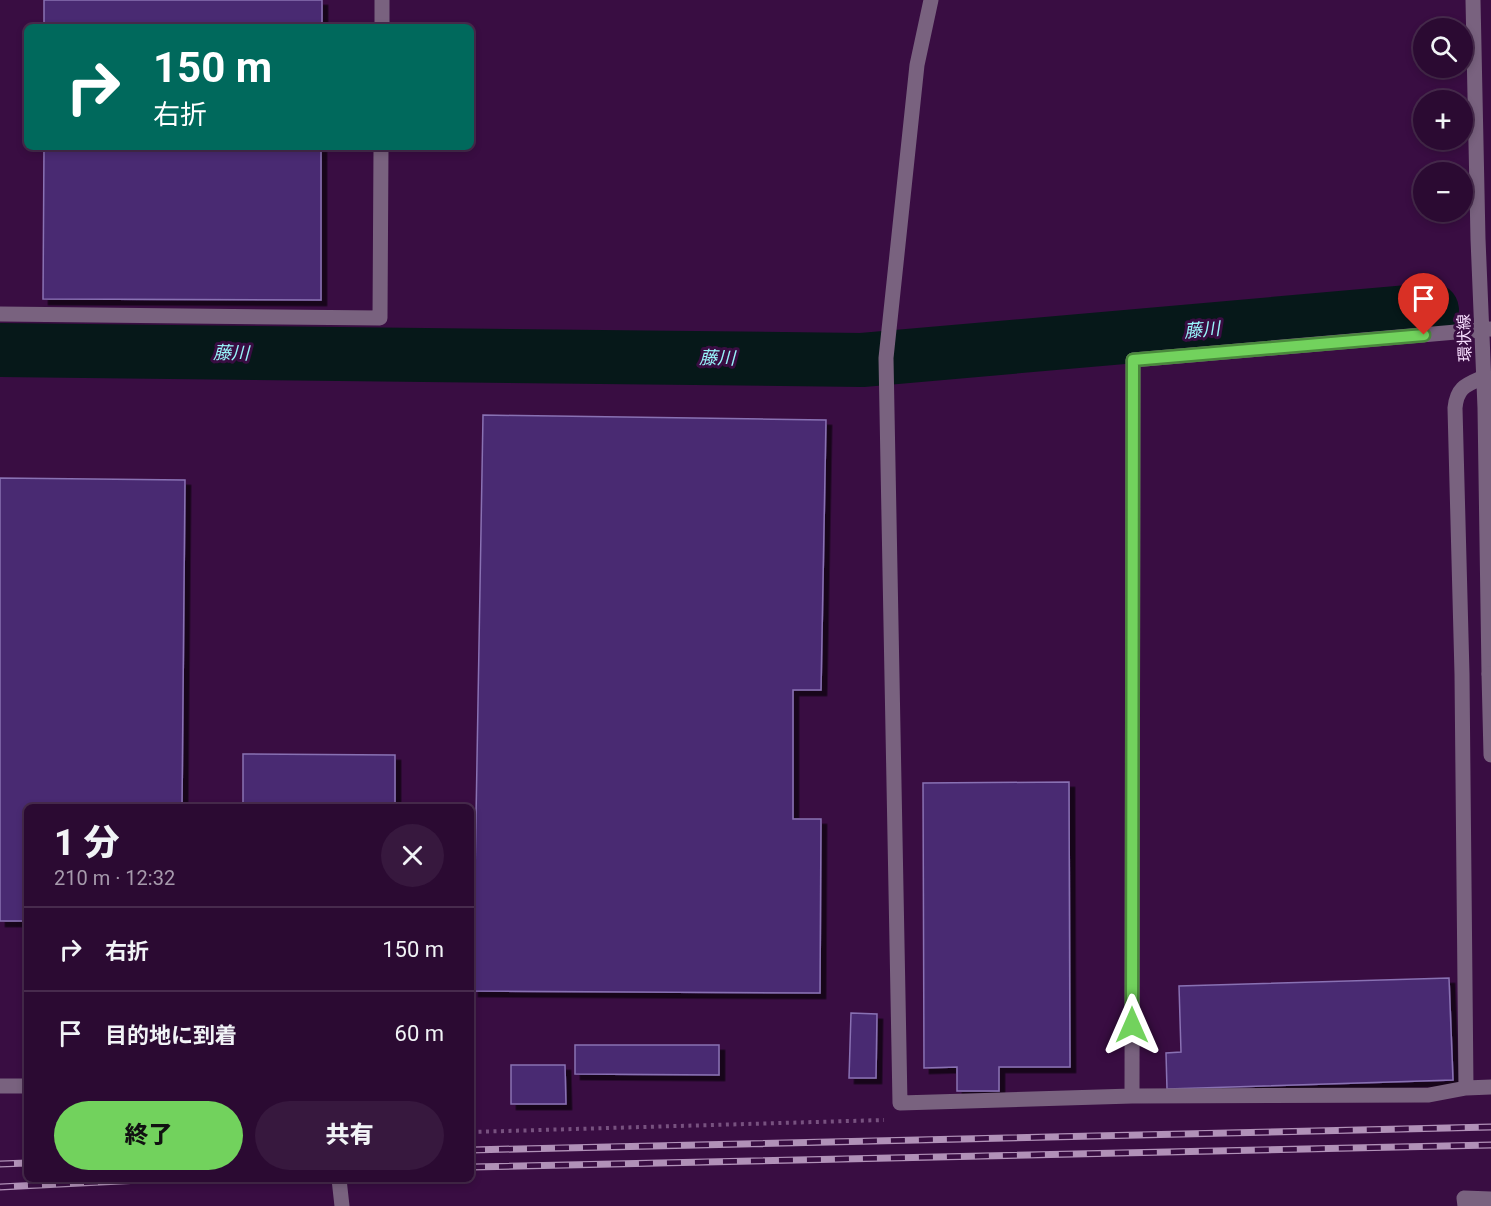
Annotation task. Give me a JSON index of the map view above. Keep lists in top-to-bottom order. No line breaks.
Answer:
{"streets":{"street":["環状線"]},"water":["藤川"],"page":{"map_buttons":["+","−"],"turn":["150 m","右折"],"heading":["1 分","210 m · 12:32"],"list":[{"name":"右折","value":"150 m"},{"name":"目的地に到着","value":"60 m"}],"buttons":["終了","共有"]}}
